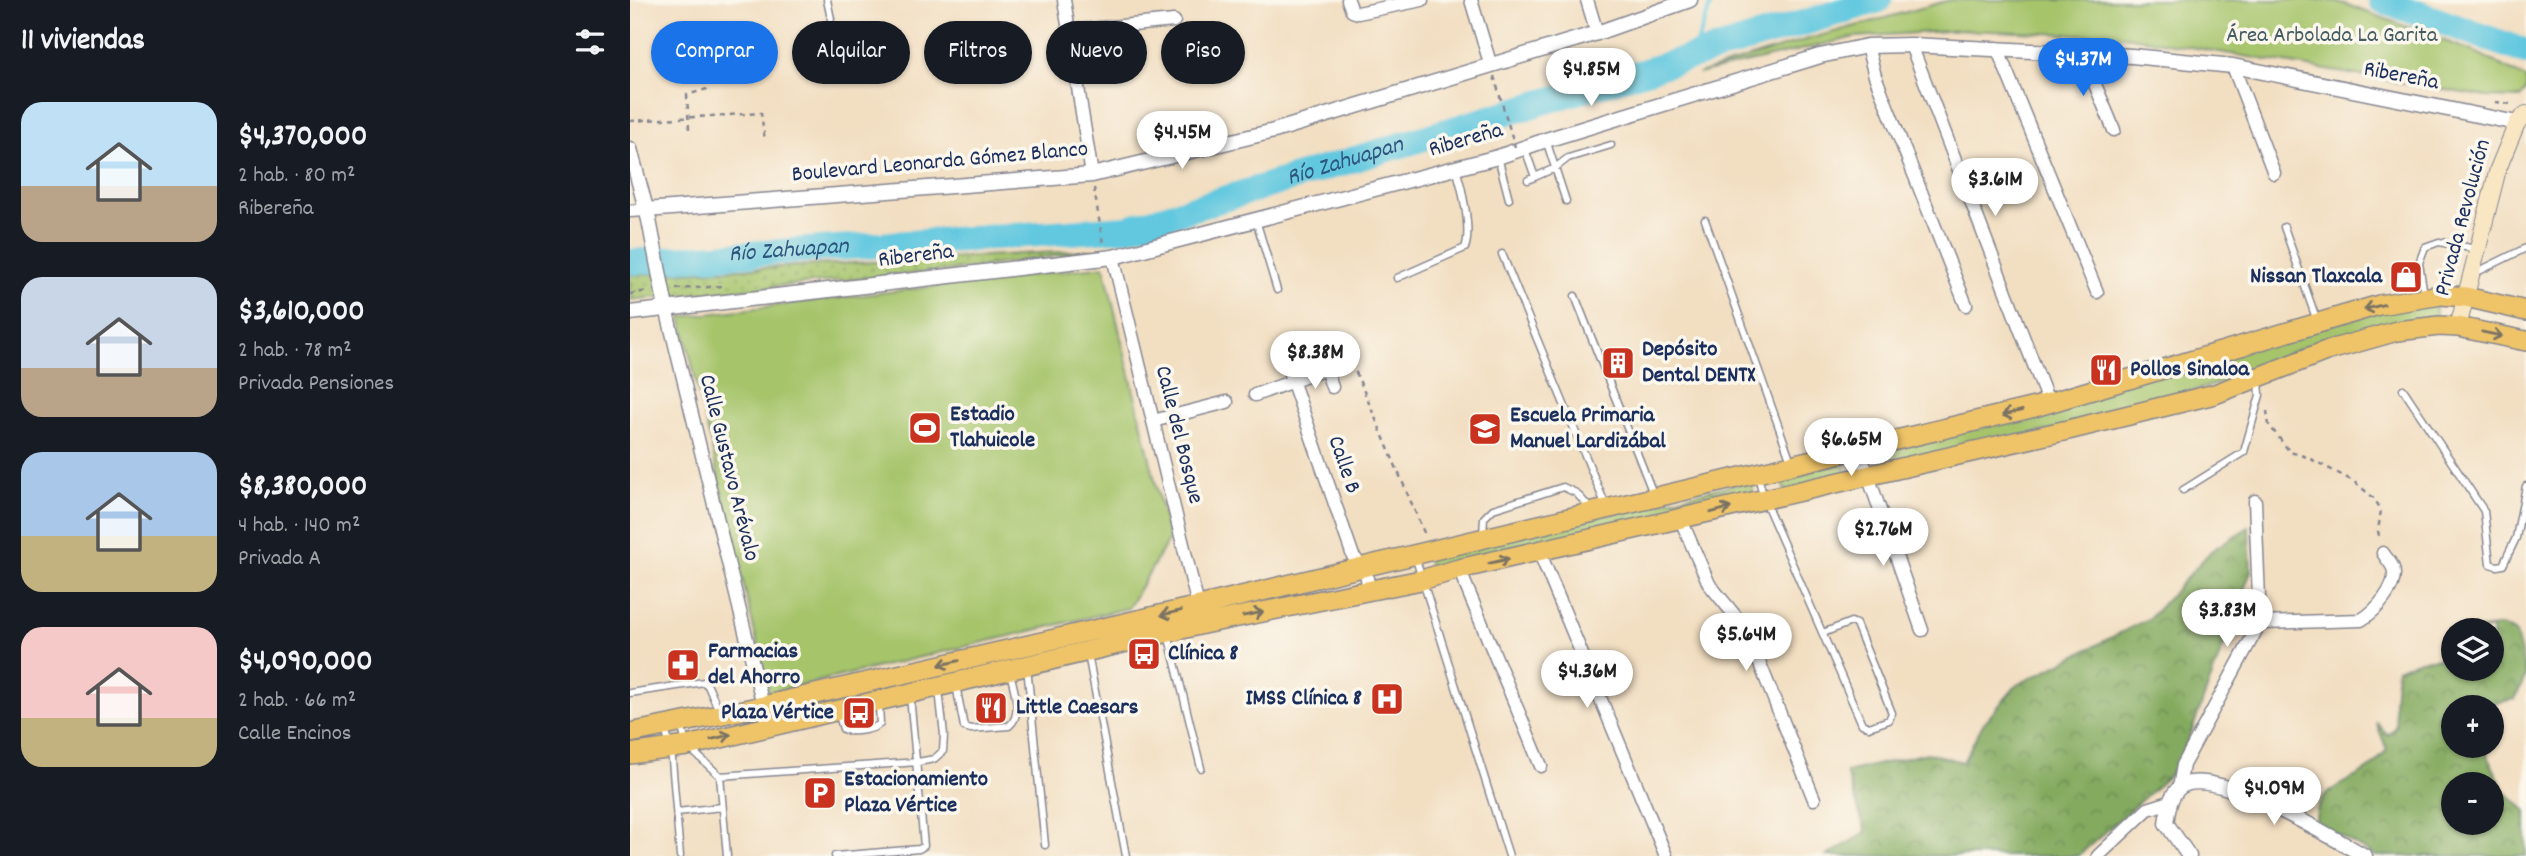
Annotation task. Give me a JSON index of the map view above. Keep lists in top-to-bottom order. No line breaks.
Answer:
{"streets":{"main road":["Privada Revolución"],"street":["Ribereña","Boulevard Leonarda Gómez Blanco","Calle del Bosque","Calle B","Calle Gustavo Arévalo"]},"crossings":[["Ribereña","Privada Revolución"],["Ribereña","Calle del Bosque"],["Ribereña","Calle Gustavo Arévalo"],["Boulevard Leonarda Gómez Blanco","Calle Gustavo Arévalo"]],"water":["Río Zahuapan"],"parks":["Área Arbolada La Garita"],"places":{"shop":["Nissan Tlaxcala"],"building":["Depósito Dental DENTX"],"restaurant":["Pollos Sinaloa","Little Caesars"],"sports":["Estadio Tlahuicole"],"school or university":["Escuela Primaria Manuel Lardizábal"],"bus stop":["Clínica 8","Plaza Vértice"],"pharmacy":["Farmacias del Ahorro"],"hospital":["IMSS Clínica 8"],"parking":["Estacionamiento Plaza Vértice"]},"page":{"heading":"11 viviendas","chip":["Comprar","Alquilar","Filtros","Nuevo","Piso"],"price":["$4.37M","$4.85M","$4.45M","$3.61M","$8.38M","$6.65M","$2.76M","$3.83M","$5.64M","$4.36M","$4.09M"],"list":[{"name":"$4,370,000","note":"2 hab. · 80 m² · Ribereña"},{"name":"$3,610,000","note":"2 hab. · 78 m² · Privada Pensiones"},{"name":"$8,380,000","note":"4 hab. · 140 m² · Privada A"},{"name":"$4,090,000","note":"2 hab. · 66 m² · Calle Encinos"}],"map_buttons":["+","−"]}}
